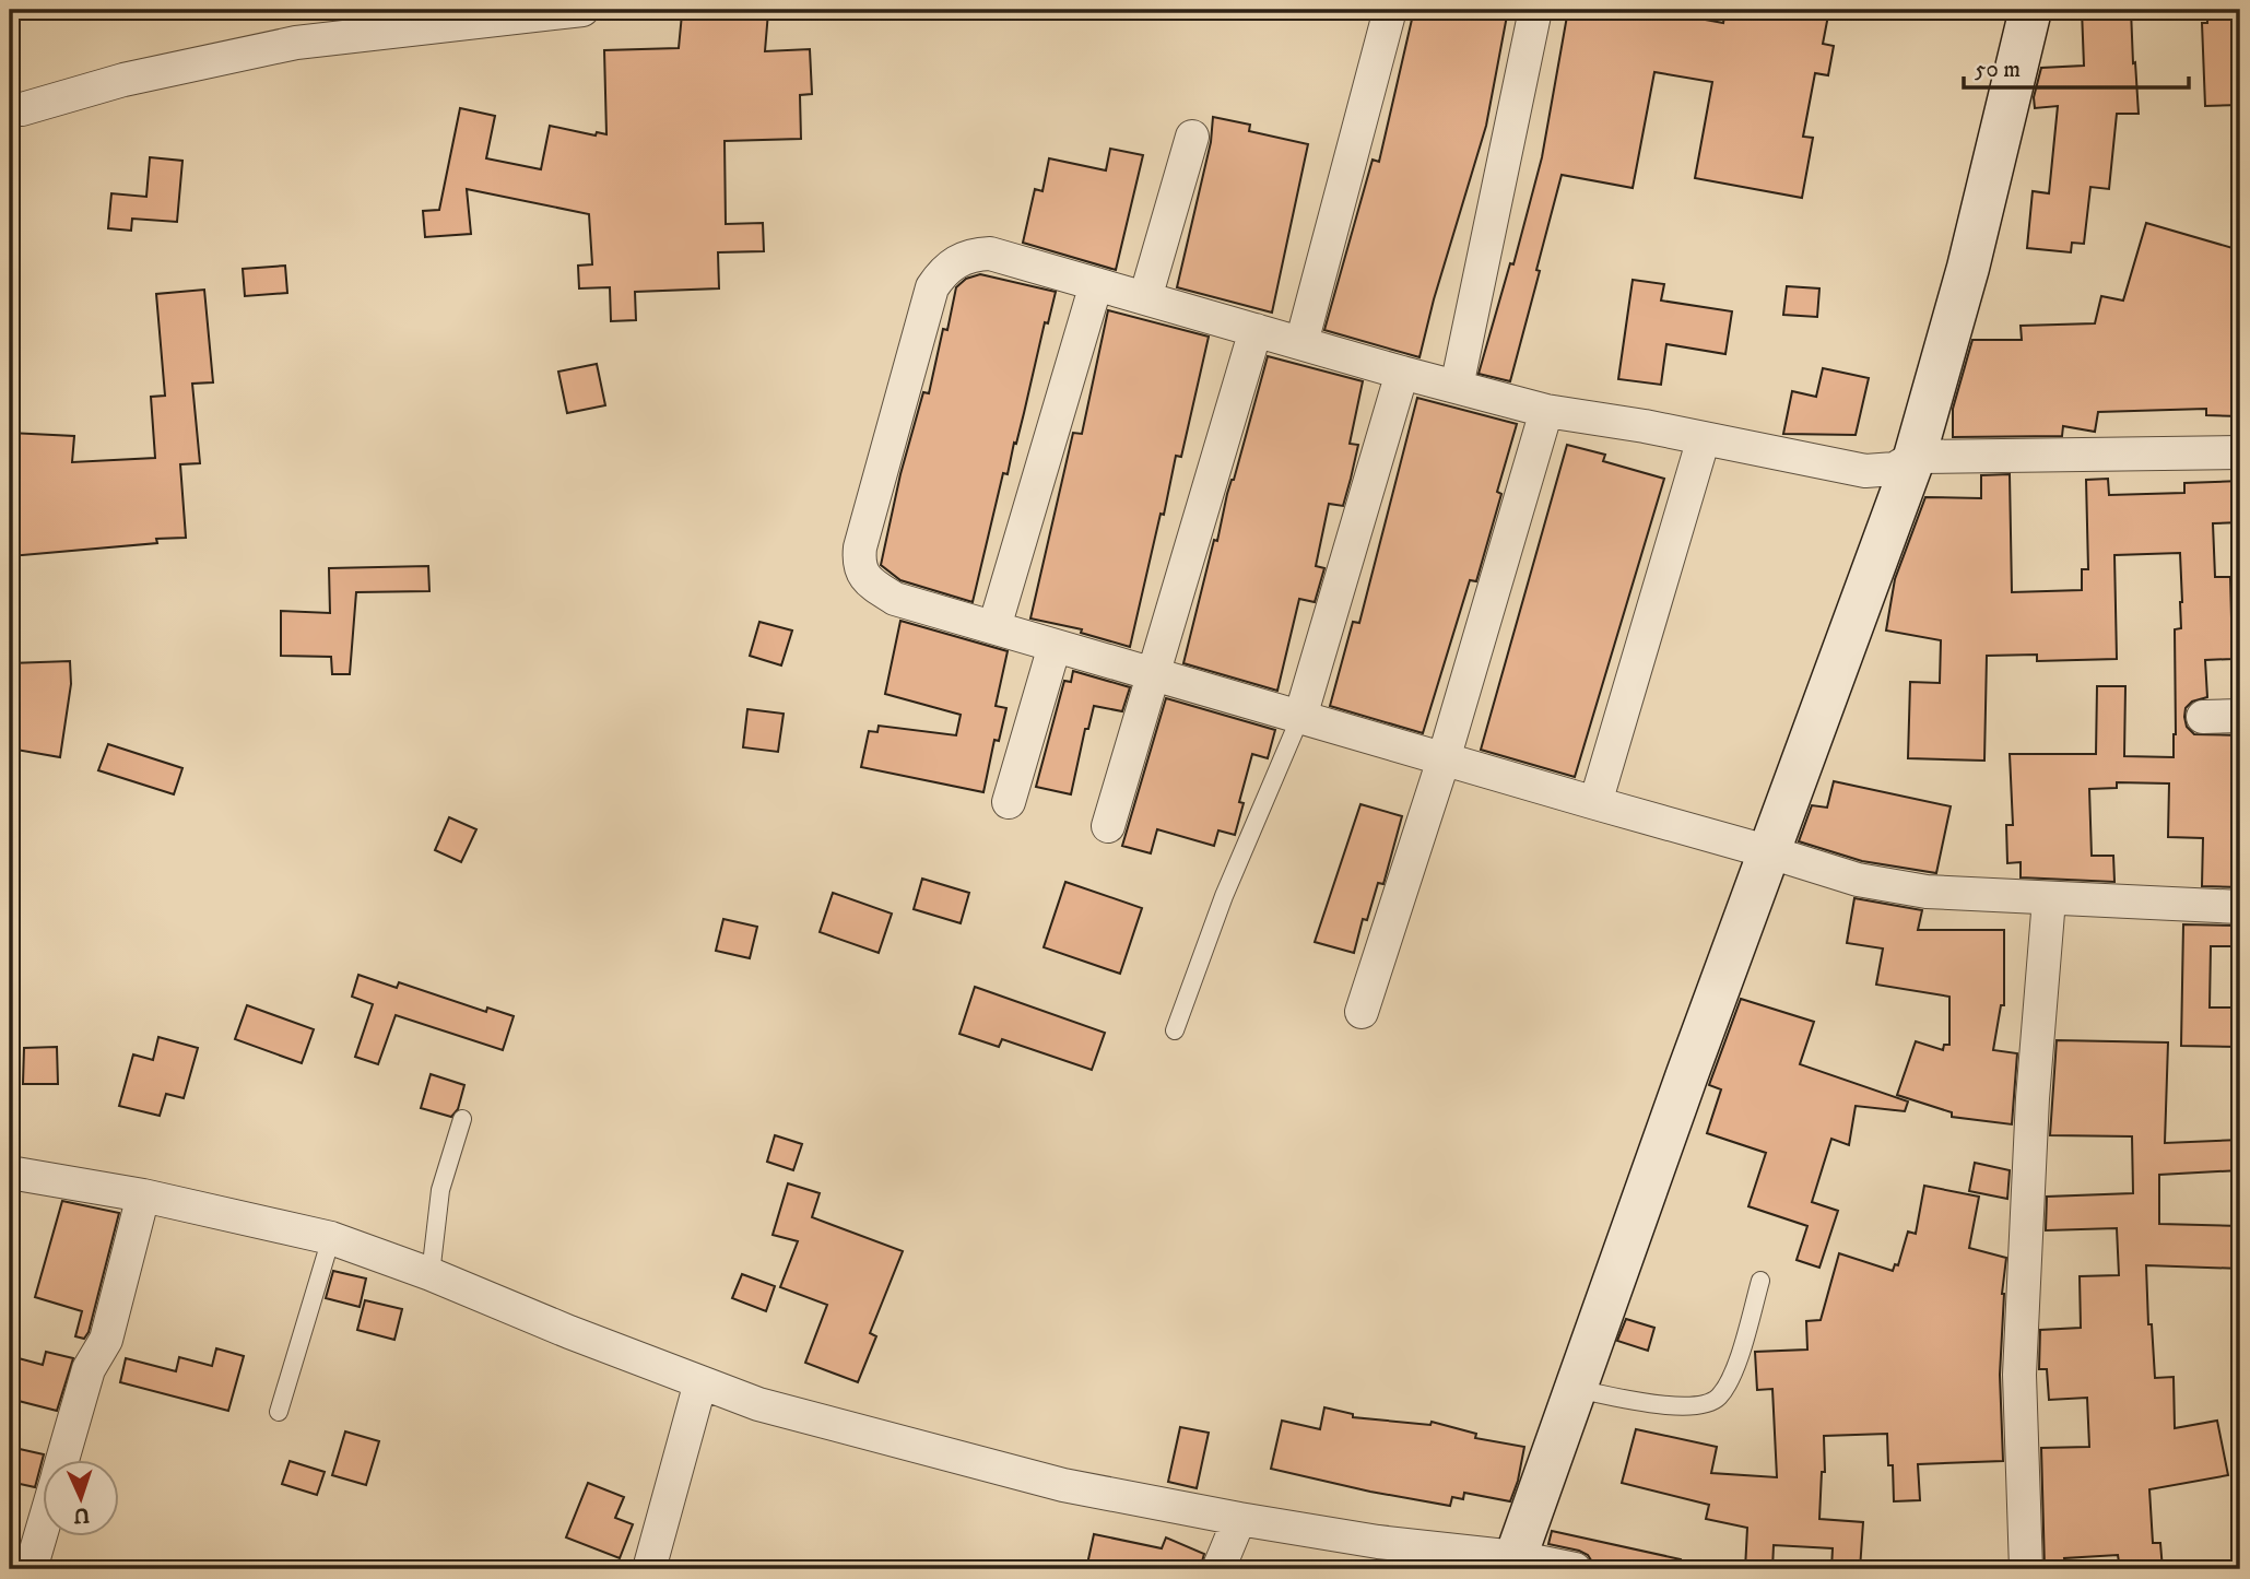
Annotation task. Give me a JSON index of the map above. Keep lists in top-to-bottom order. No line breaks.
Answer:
{"scale_bar":"50 m","north":"bottom"}
